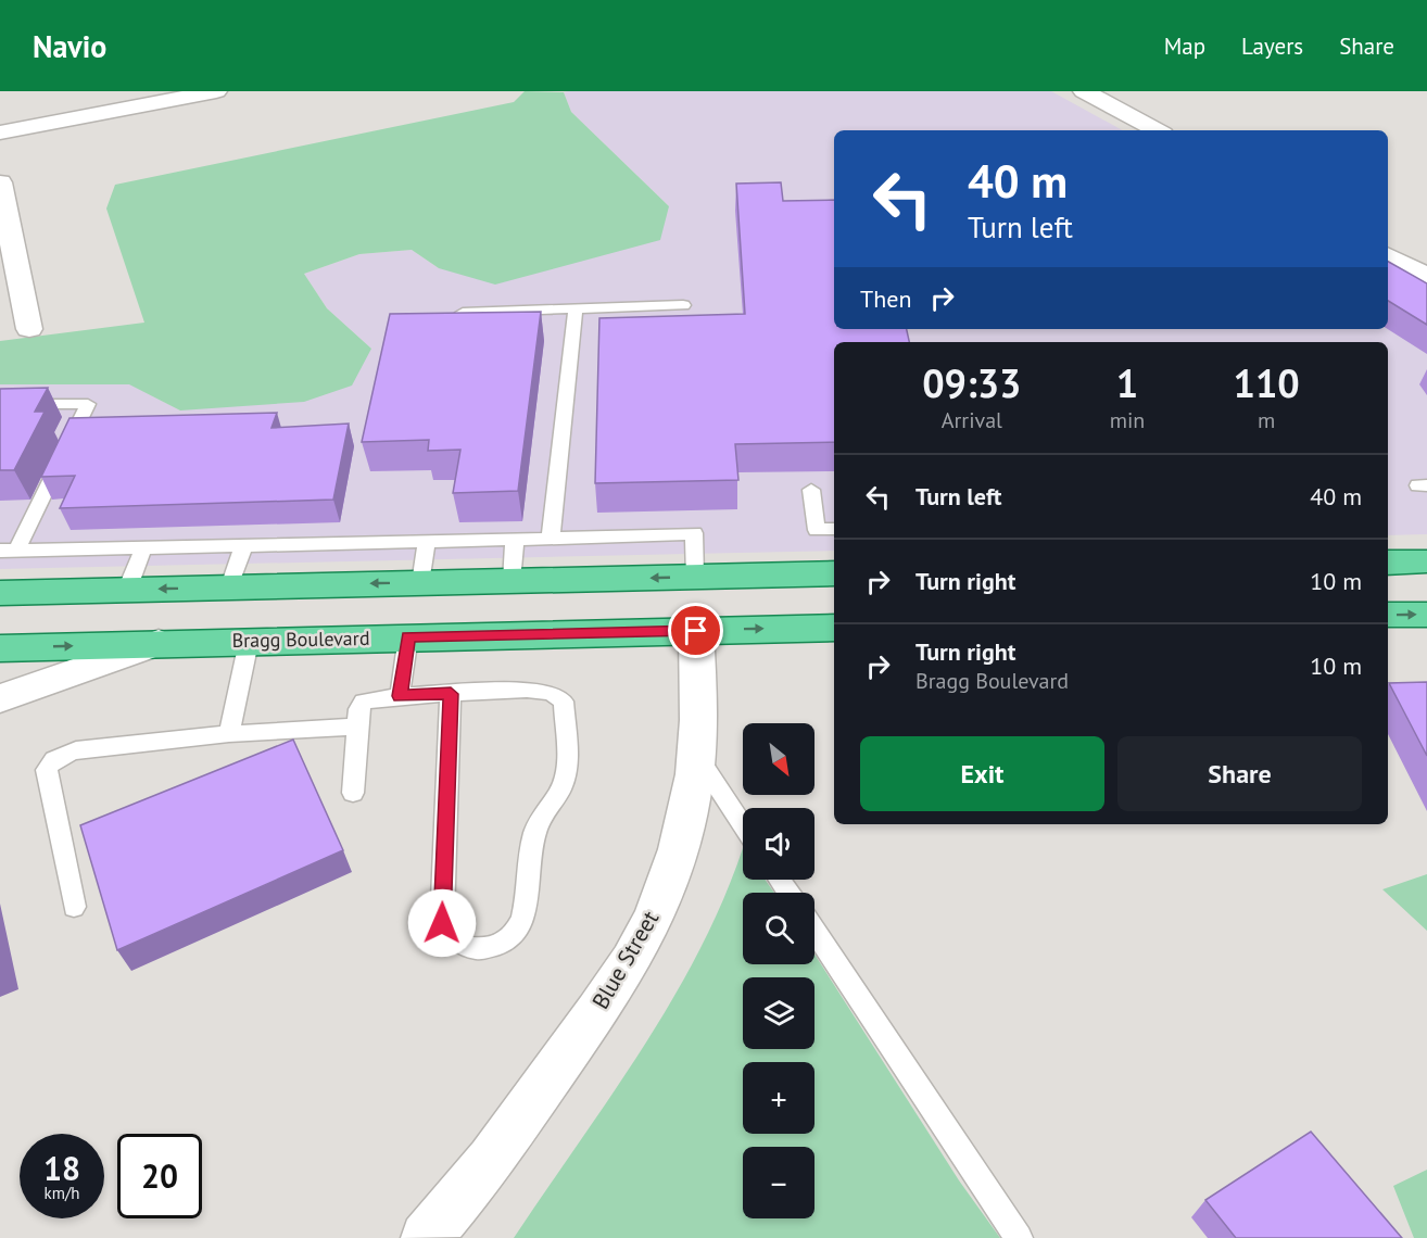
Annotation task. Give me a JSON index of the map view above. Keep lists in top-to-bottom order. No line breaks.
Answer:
{"streets":{"main road":["Bragg Boulevard"],"street":["Blue Street"]},"crossings":[["Bragg Boulevard","Blue Street"]],"north":"bottom right","page":{"header":"Navio","nav":["Map","Layers","Share"],"turn":["40 m","Turn left"],"then":"Then","eta":["09:33","Arrival","1","min","110","m"],"list":[{"name":"Turn left","value":"40 m"},{"name":"Turn right","value":"10 m"},{"name":"Turn right","note":"Bragg Boulevard","value":"10 m"}],"map_buttons":["+","−"],"buttons":["Exit","Share"],"speed":"18 km/h","limit":"20"}}
